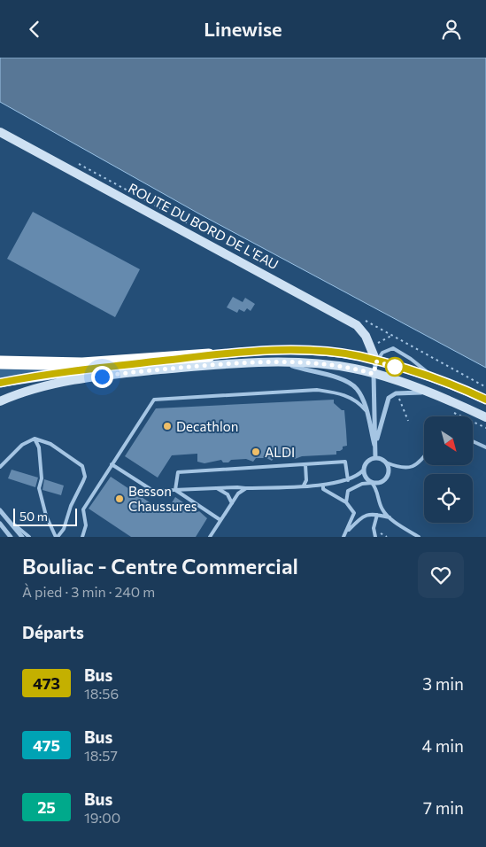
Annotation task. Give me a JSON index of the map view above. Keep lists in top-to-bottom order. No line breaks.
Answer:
{"streets":{"main road":["ROUTE DU BORD DE L'EAU"]},"places":["Decathlon","ALDI","Besson Chaussures"],"lines":["bus line 473"],"scale_bar":"50 m","north":"bottom right","page":{"header":"Linewise","scale":"50 m","heading":[["Bouliac - Centre Commercial","À pied · 3 min · 240 m"],"Départs"],"list":[{"mark":"473","name":"Bus","note":"18:56","value":"3 min"},{"mark":"475","name":"Bus","note":"18:57","value":"4 min"},{"mark":"25","name":"Bus","note":"19:00","value":"7 min"}]}}
